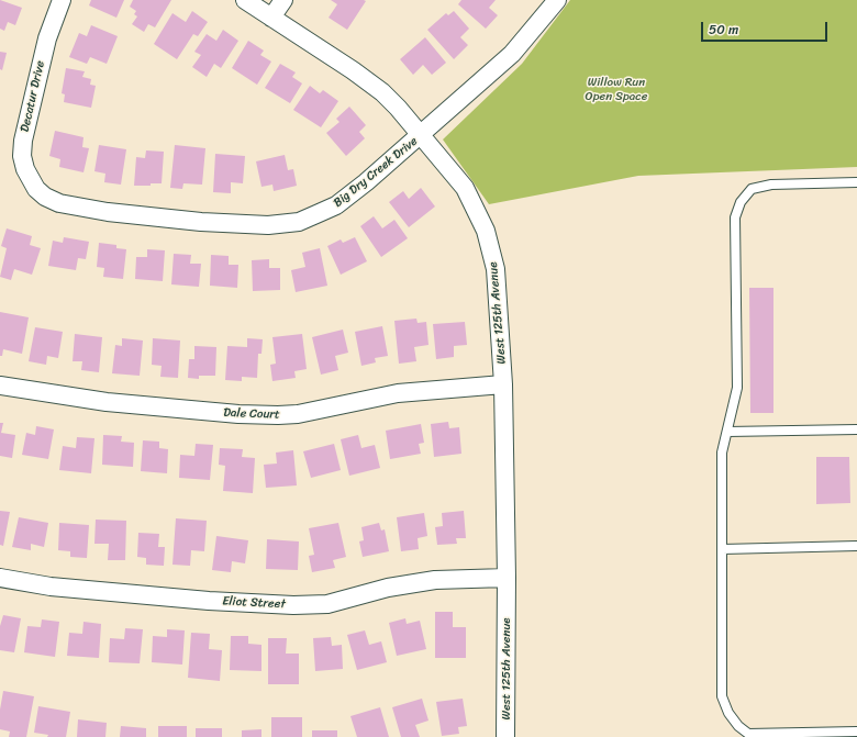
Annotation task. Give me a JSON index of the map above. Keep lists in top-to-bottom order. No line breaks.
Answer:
{"streets":{"street":["Decatur Drive","Big Dry Creek Drive","West 125th Avenue","Dale Court","Eliot Street"]},"crossings":[["Decatur Drive","Big Dry Creek Drive"],["Big Dry Creek Drive","West 125th Avenue"],["West 125th Avenue","Dale Court"],["West 125th Avenue","Eliot Street"]],"parks":["Willow Run Open Space"],"scale_bar":"50 m"}
